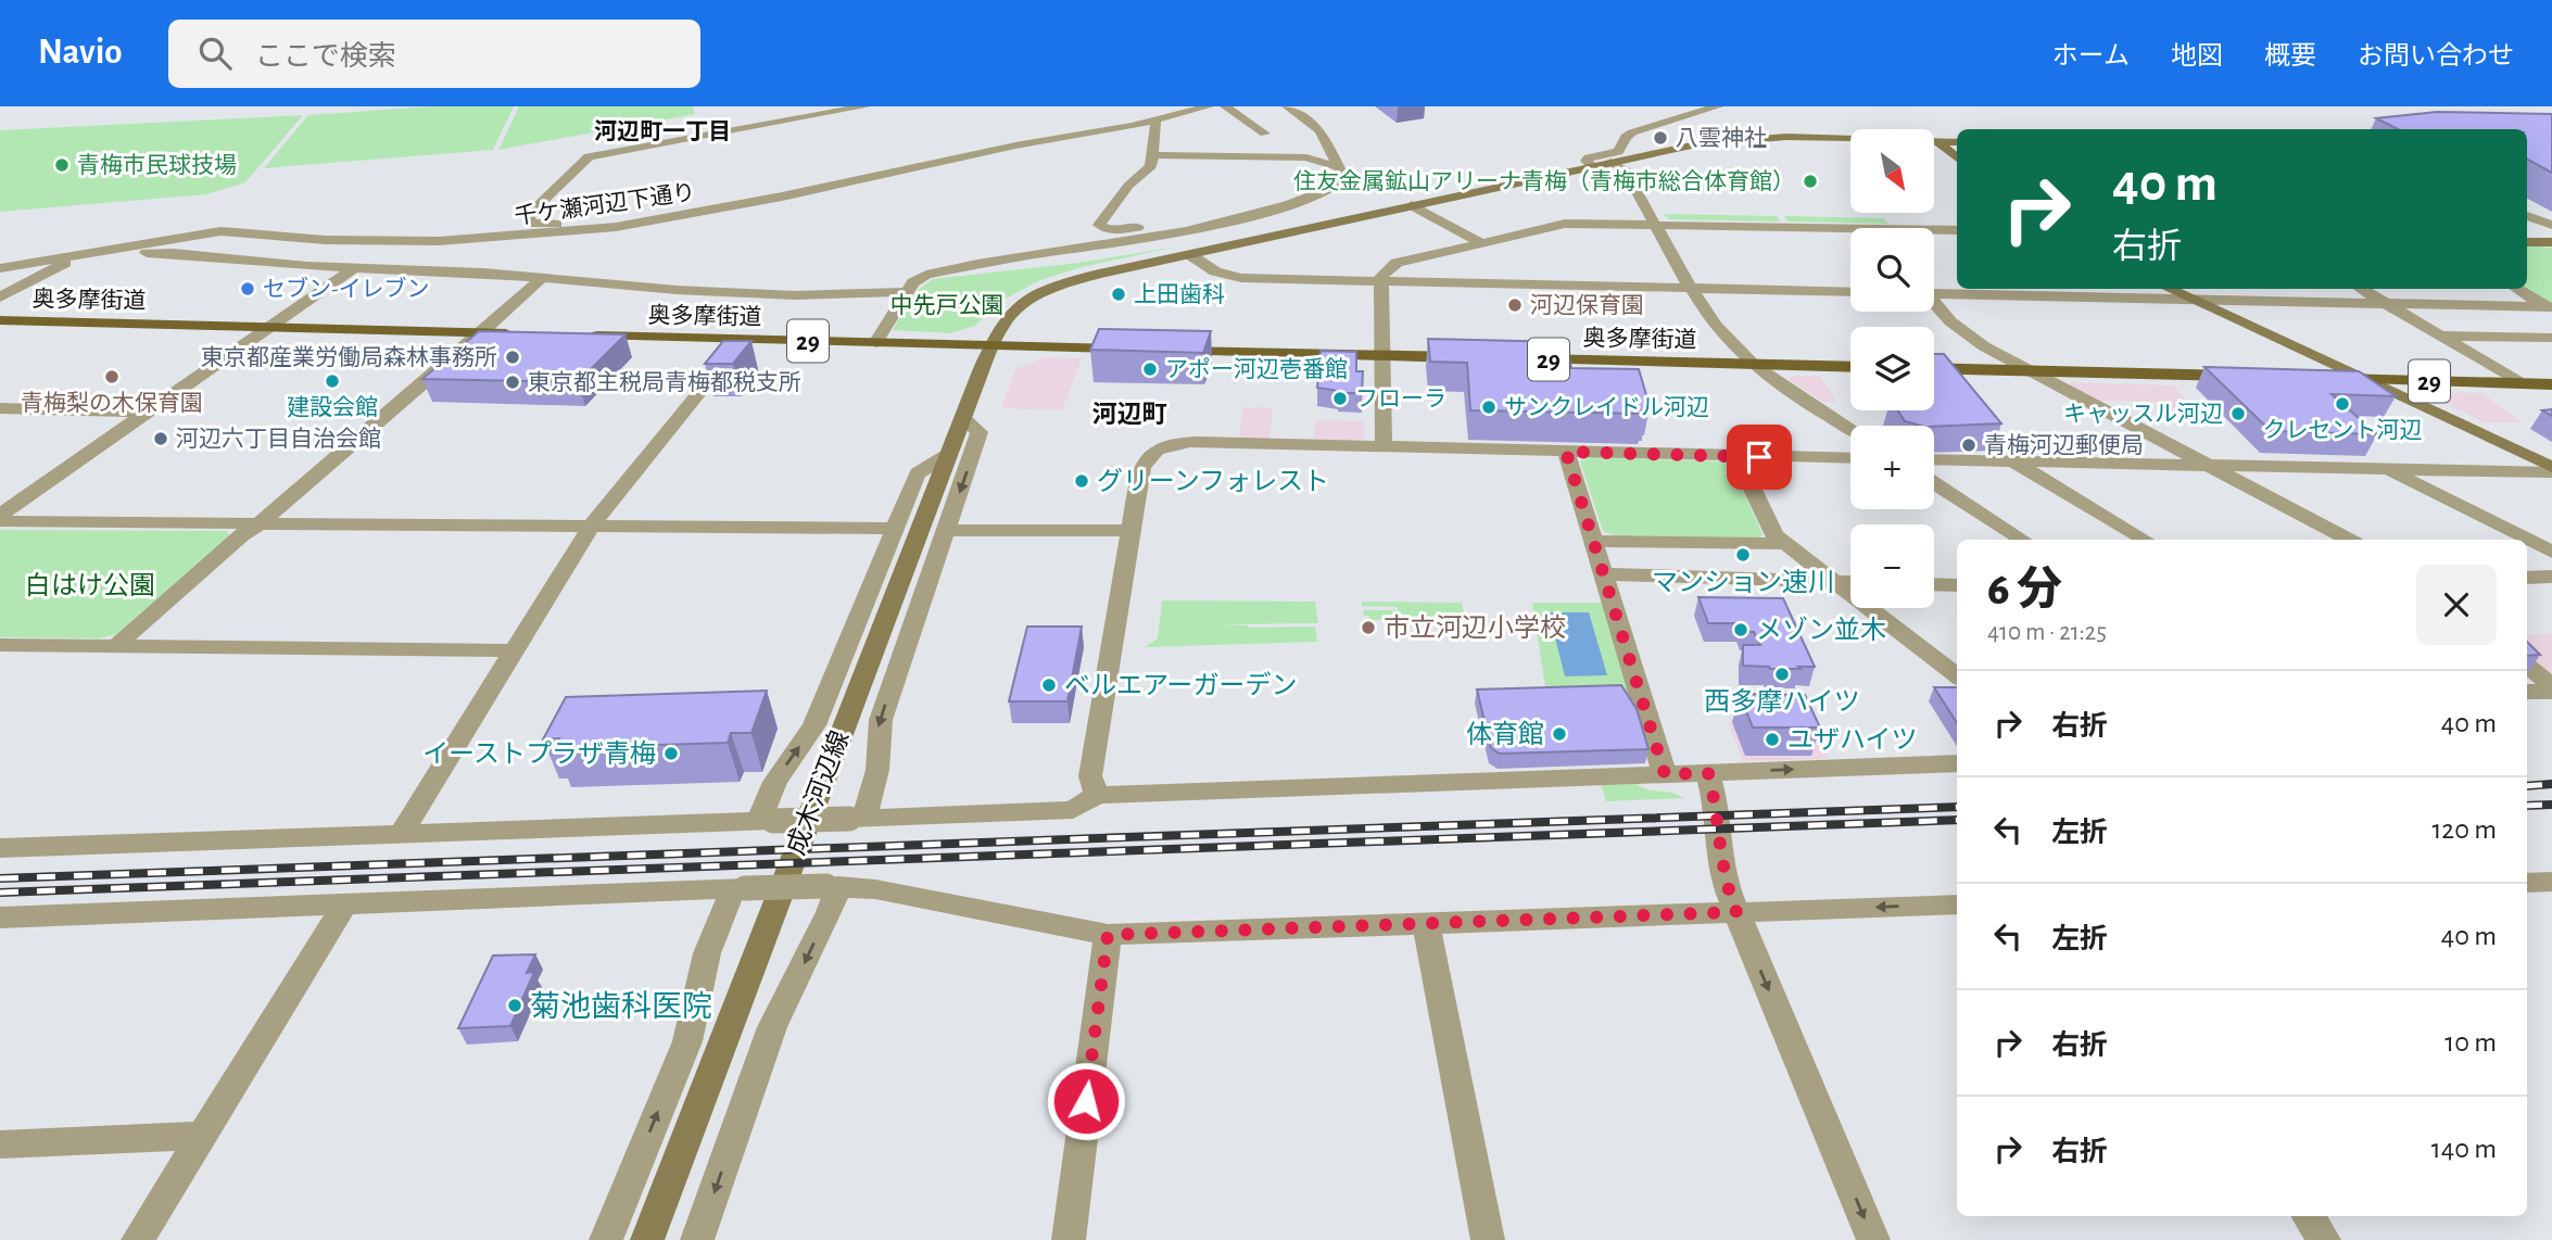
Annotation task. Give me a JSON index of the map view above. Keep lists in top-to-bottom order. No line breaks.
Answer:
{"streets":{"main road":["奥多摩街道","29"],"street":["千ケ瀬河辺下通り","成木河辺線"]},"crossings":[["奥多摩街道","成木河辺線"]],"districts":["河辺町一丁目","河辺町"],"parks":["中先戸公園","白はけ公園"],"places":["八雲神社","青梅市民球技場","住友金属鉱山アリーナ青梅（青梅市総合体育館）","セブン-イレブン","上田歯科","河辺保育園","東京都産業労働局森林事務所","アポー河辺壱番館","青梅梨の木保育園","建設会館","東京都主税局青梅都税支所","フローラ","クレセント河辺","サンクレイドル河辺","キャッスル河辺","河辺六丁目自治会館","青梅河辺郵便局","グリーンフォレスト","マンション速川","市立河辺小学校","メゾン並木","西多摩ハイツ","ベルエアーガーデン","体育館","ユザハイツ","イーストプラザ青梅","菊池歯科医院"],"north":"bottom right","page":{"header":"Navio","search":"ここで検索","nav":["ホーム","地図","概要","お問い合わせ"],"map_buttons":["+","−"],"turn":["40 m","右折"],"heading":["6 分","410 m · 21:25"],"list":[{"name":"右折","value":"40 m"},{"name":"左折","value":"120 m"},{"name":"左折","value":"40 m"},{"name":"右折","value":"10 m"},{"name":"右折","value":"140 m"}]}}
